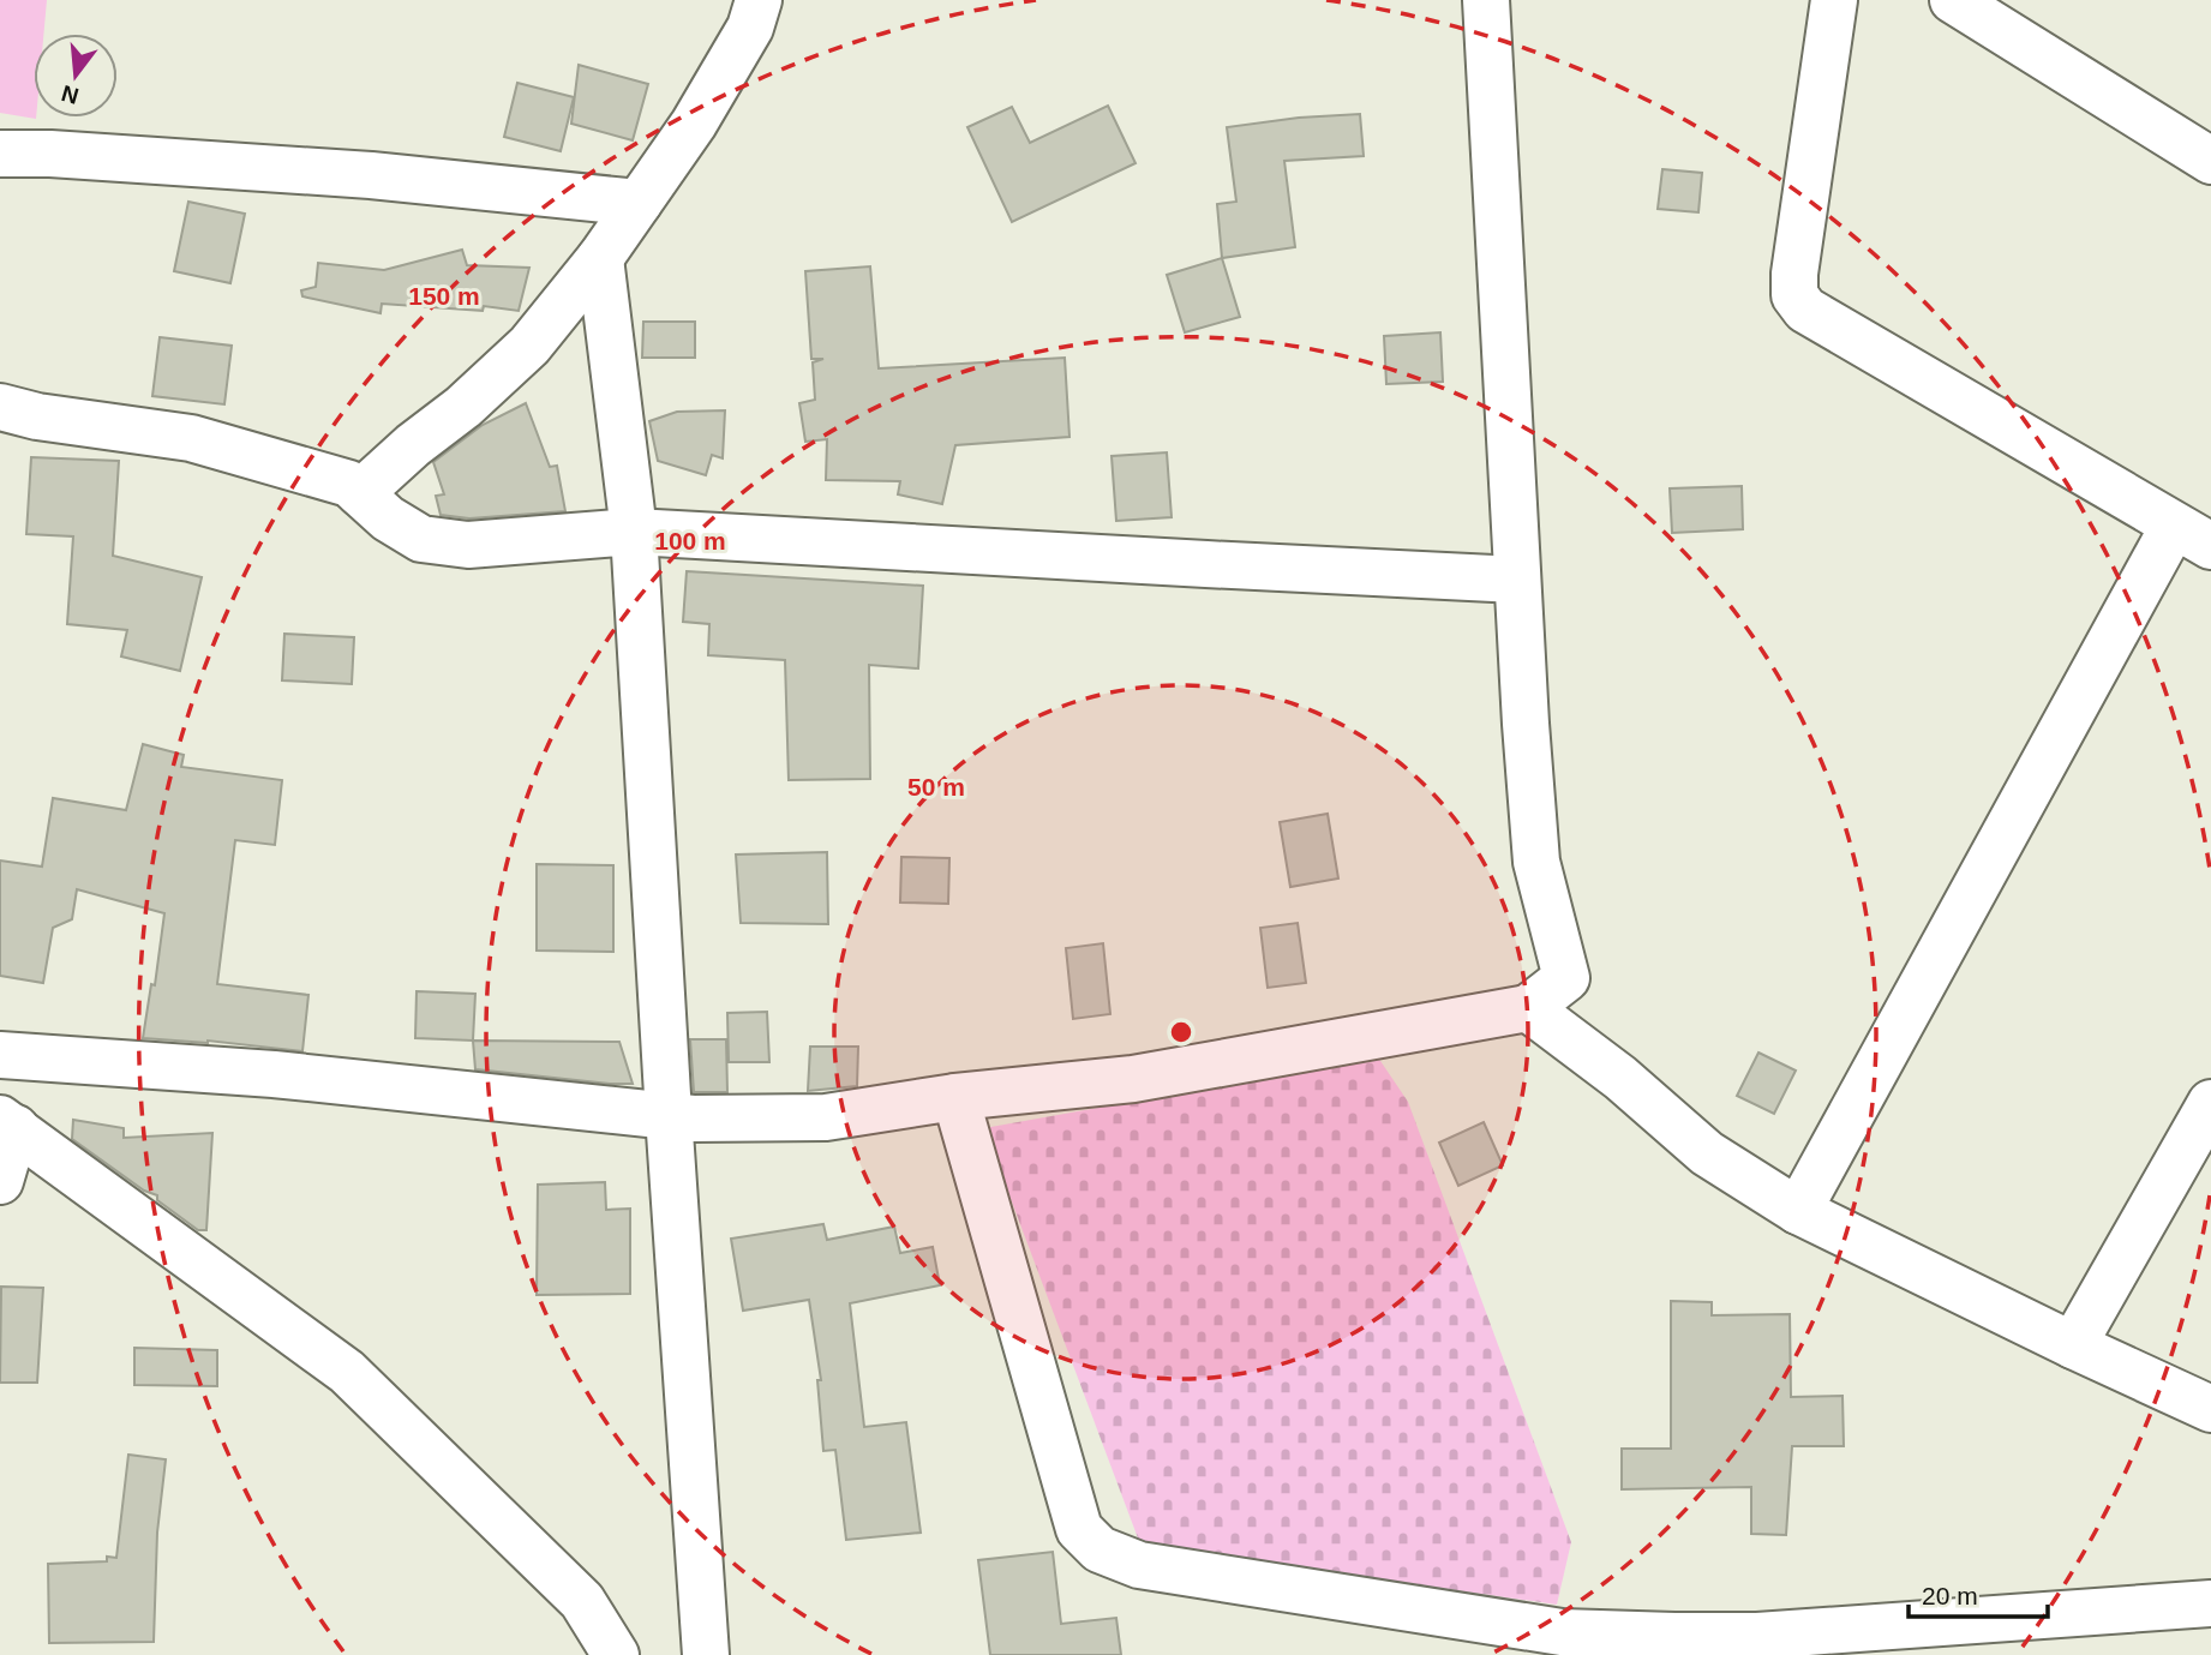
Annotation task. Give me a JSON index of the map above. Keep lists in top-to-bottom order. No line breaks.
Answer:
{"scale_bar":"20 m","north":"bottom","rings":["150 m","100 m","50 m"]}
